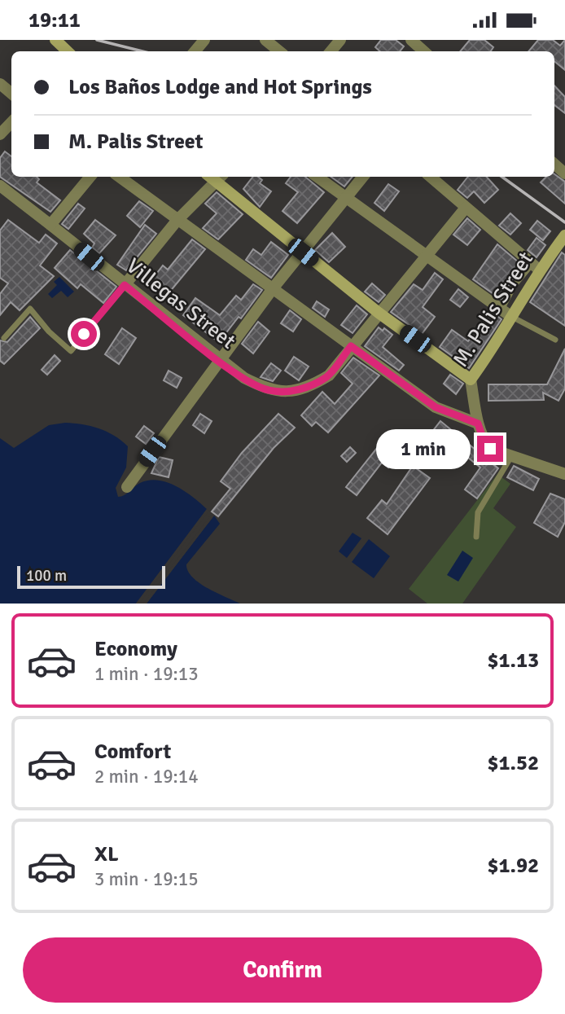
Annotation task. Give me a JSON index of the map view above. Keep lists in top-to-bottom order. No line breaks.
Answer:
{"streets":{"main road":["M. Palis Street"],"street":["Villegas Street"]},"scale_bar":"100 m","page":{"status":"19:11","banner":["Los Baños Lodge and Hot Springs","M. Palis Street"],"bubble":"1 min","scale":"100 m","list":[{"name":"Economy","note":"1 min · 19:13","value":"$1.13"},{"name":"Comfort","note":"2 min · 19:14","value":"$1.52"},{"name":"XL","note":"3 min · 19:15","value":"$1.92"}],"buttons":"Confirm"}}
